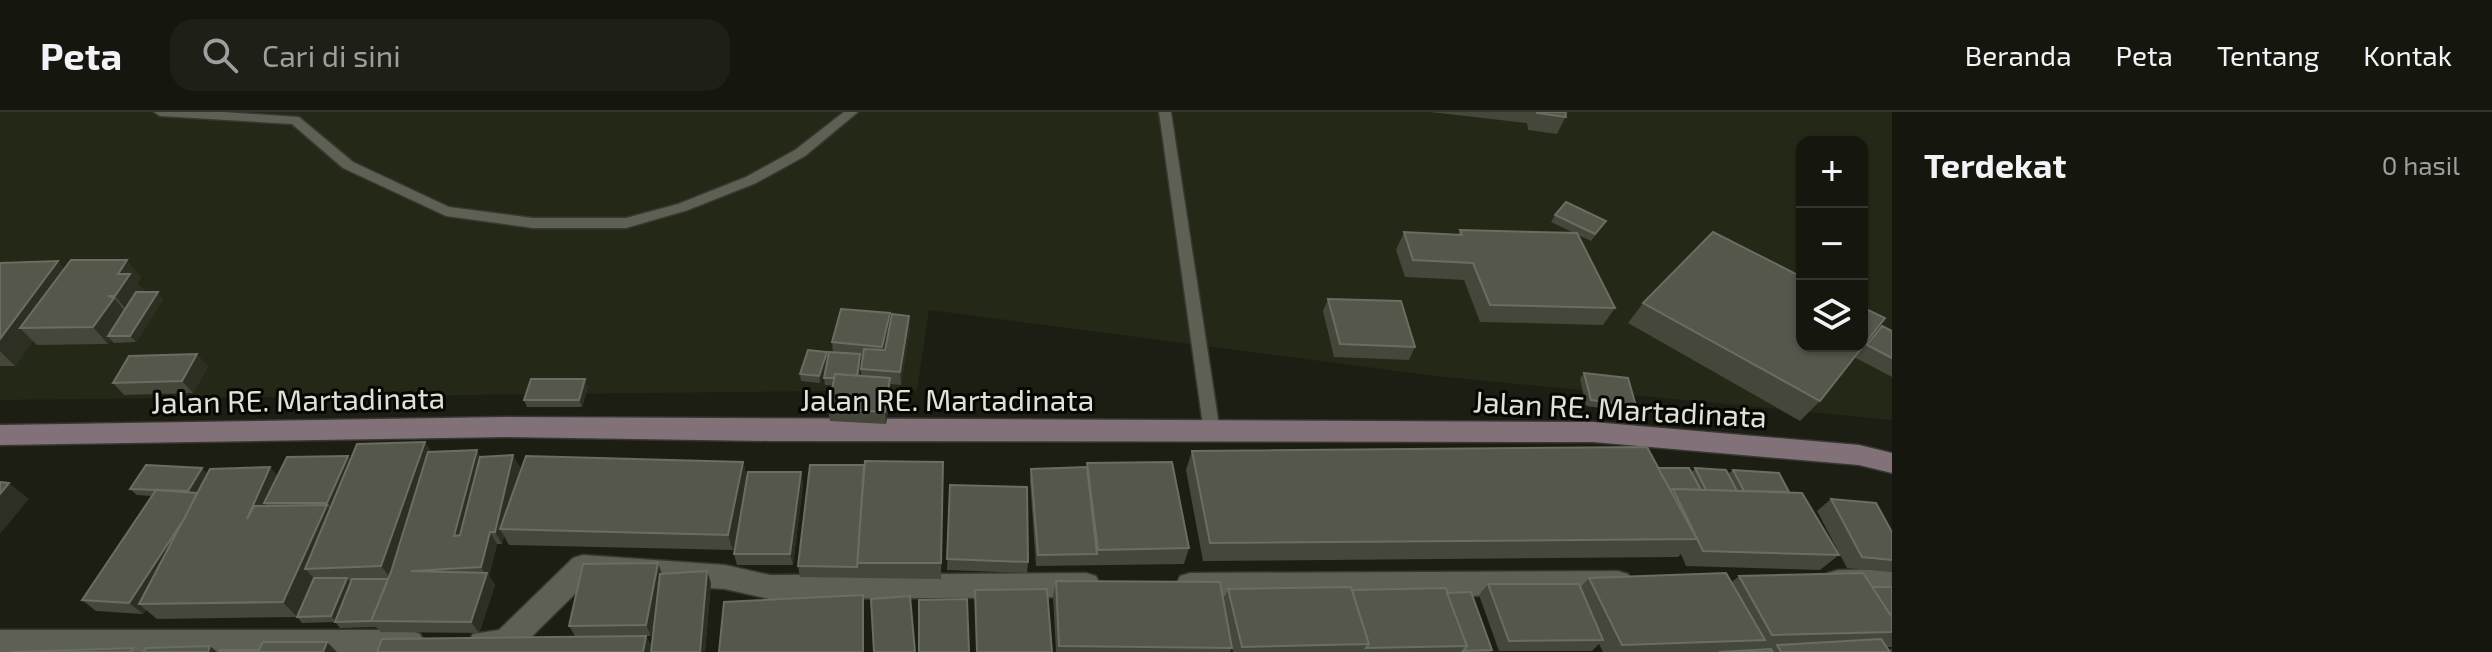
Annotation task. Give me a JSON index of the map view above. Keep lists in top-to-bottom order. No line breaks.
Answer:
{"streets":{"main road":["Jalan RE. Martadinata"]},"page":{"header":"Peta","search":"Cari di sini","nav":["Beranda","Peta","Tentang","Kontak"],"heading":["Terdekat","0 hasil"],"map_buttons":["+","−"]}}
